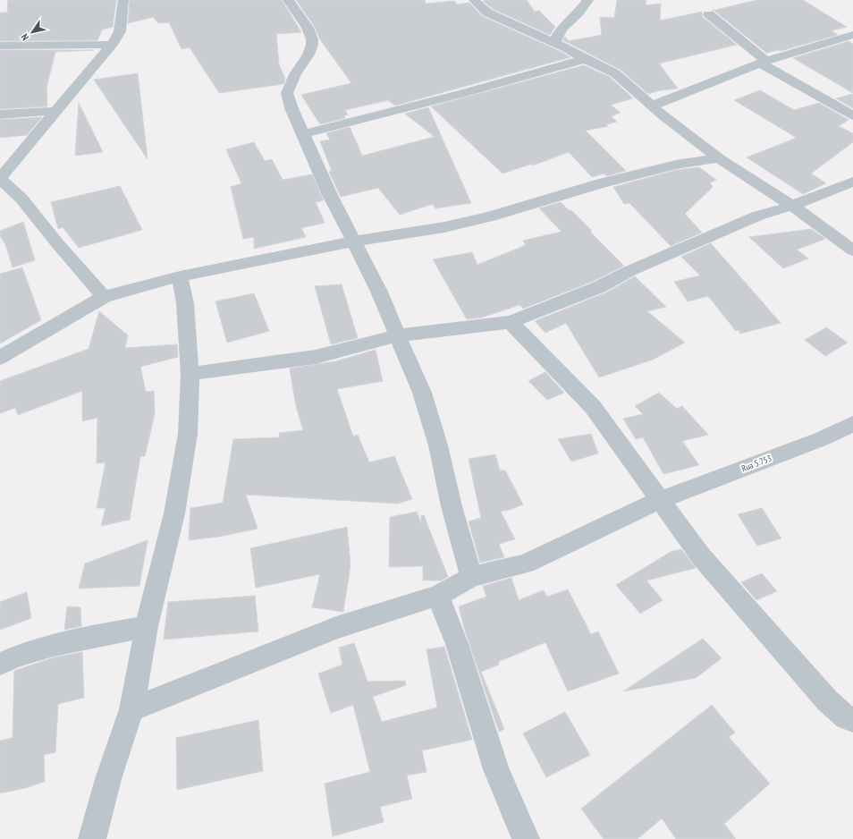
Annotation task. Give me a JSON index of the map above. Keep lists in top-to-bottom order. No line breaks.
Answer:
{"streets":{"street":["Rua 5.753"]},"north":"bottom left"}
